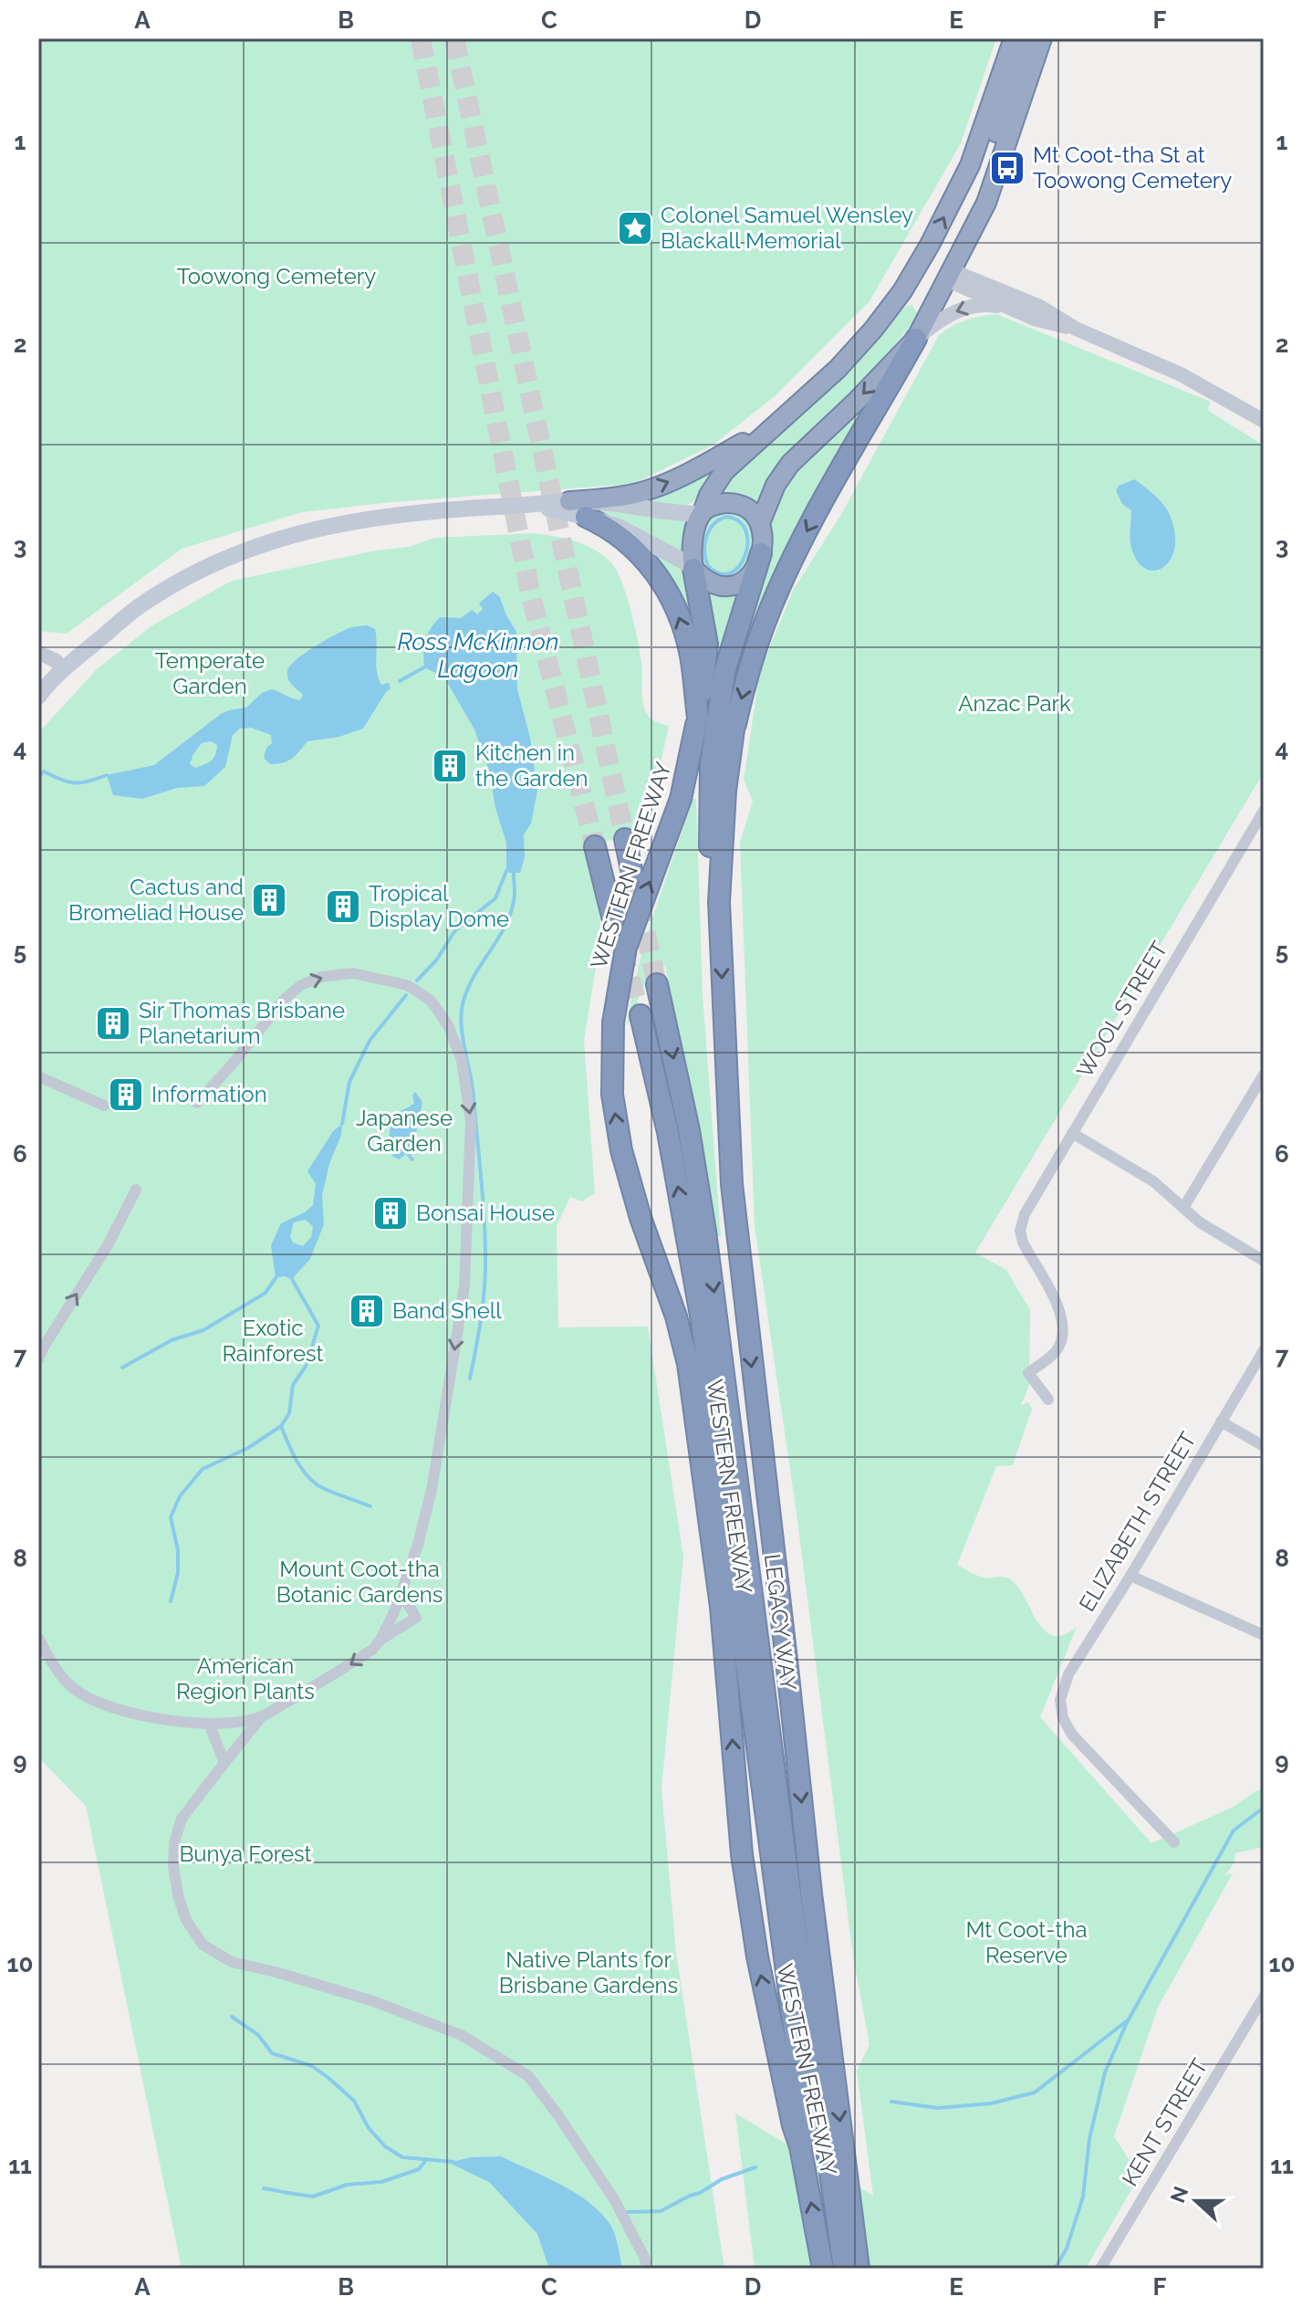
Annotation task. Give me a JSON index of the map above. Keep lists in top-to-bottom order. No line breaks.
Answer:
{"streets":{"highway":["WESTERN FREEWAY","LEGACY WAY"],"street":["WOOL STREET","ELIZABETH STREET","KENT STREET"]},"crossings":[["WESTERN FREEWAY","LEGACY WAY"]],"water":["Ross McKinnon Lagoon"],"parks":["Toowong Cemetery","Temperate Garden","Anzac Park","Japanese Garden","Exotic Rainforest","Mount Coot-tha Botanic Gardens","American Region Plants","Bunya Forest","Mt Coot-tha Reserve","Native Plants for Brisbane Gardens"],"places":{"bus stop":["Mt Coot-tha St at Toowong Cemetery"],"place":["Colonel Samuel Wensley Blackall Memorial"],"building":["Kitchen in the Garden","Cactus and Bromeliad House","Tropical Display Dome","Sir Thomas Brisbane Planetarium","Information","Bonsai House","Band Shell"]},"north":"left","grid":{"columns":["A","B","C","D","E","F"],"rows":["1","2","3","4","5","6","7","8","9","10","11"]}}
